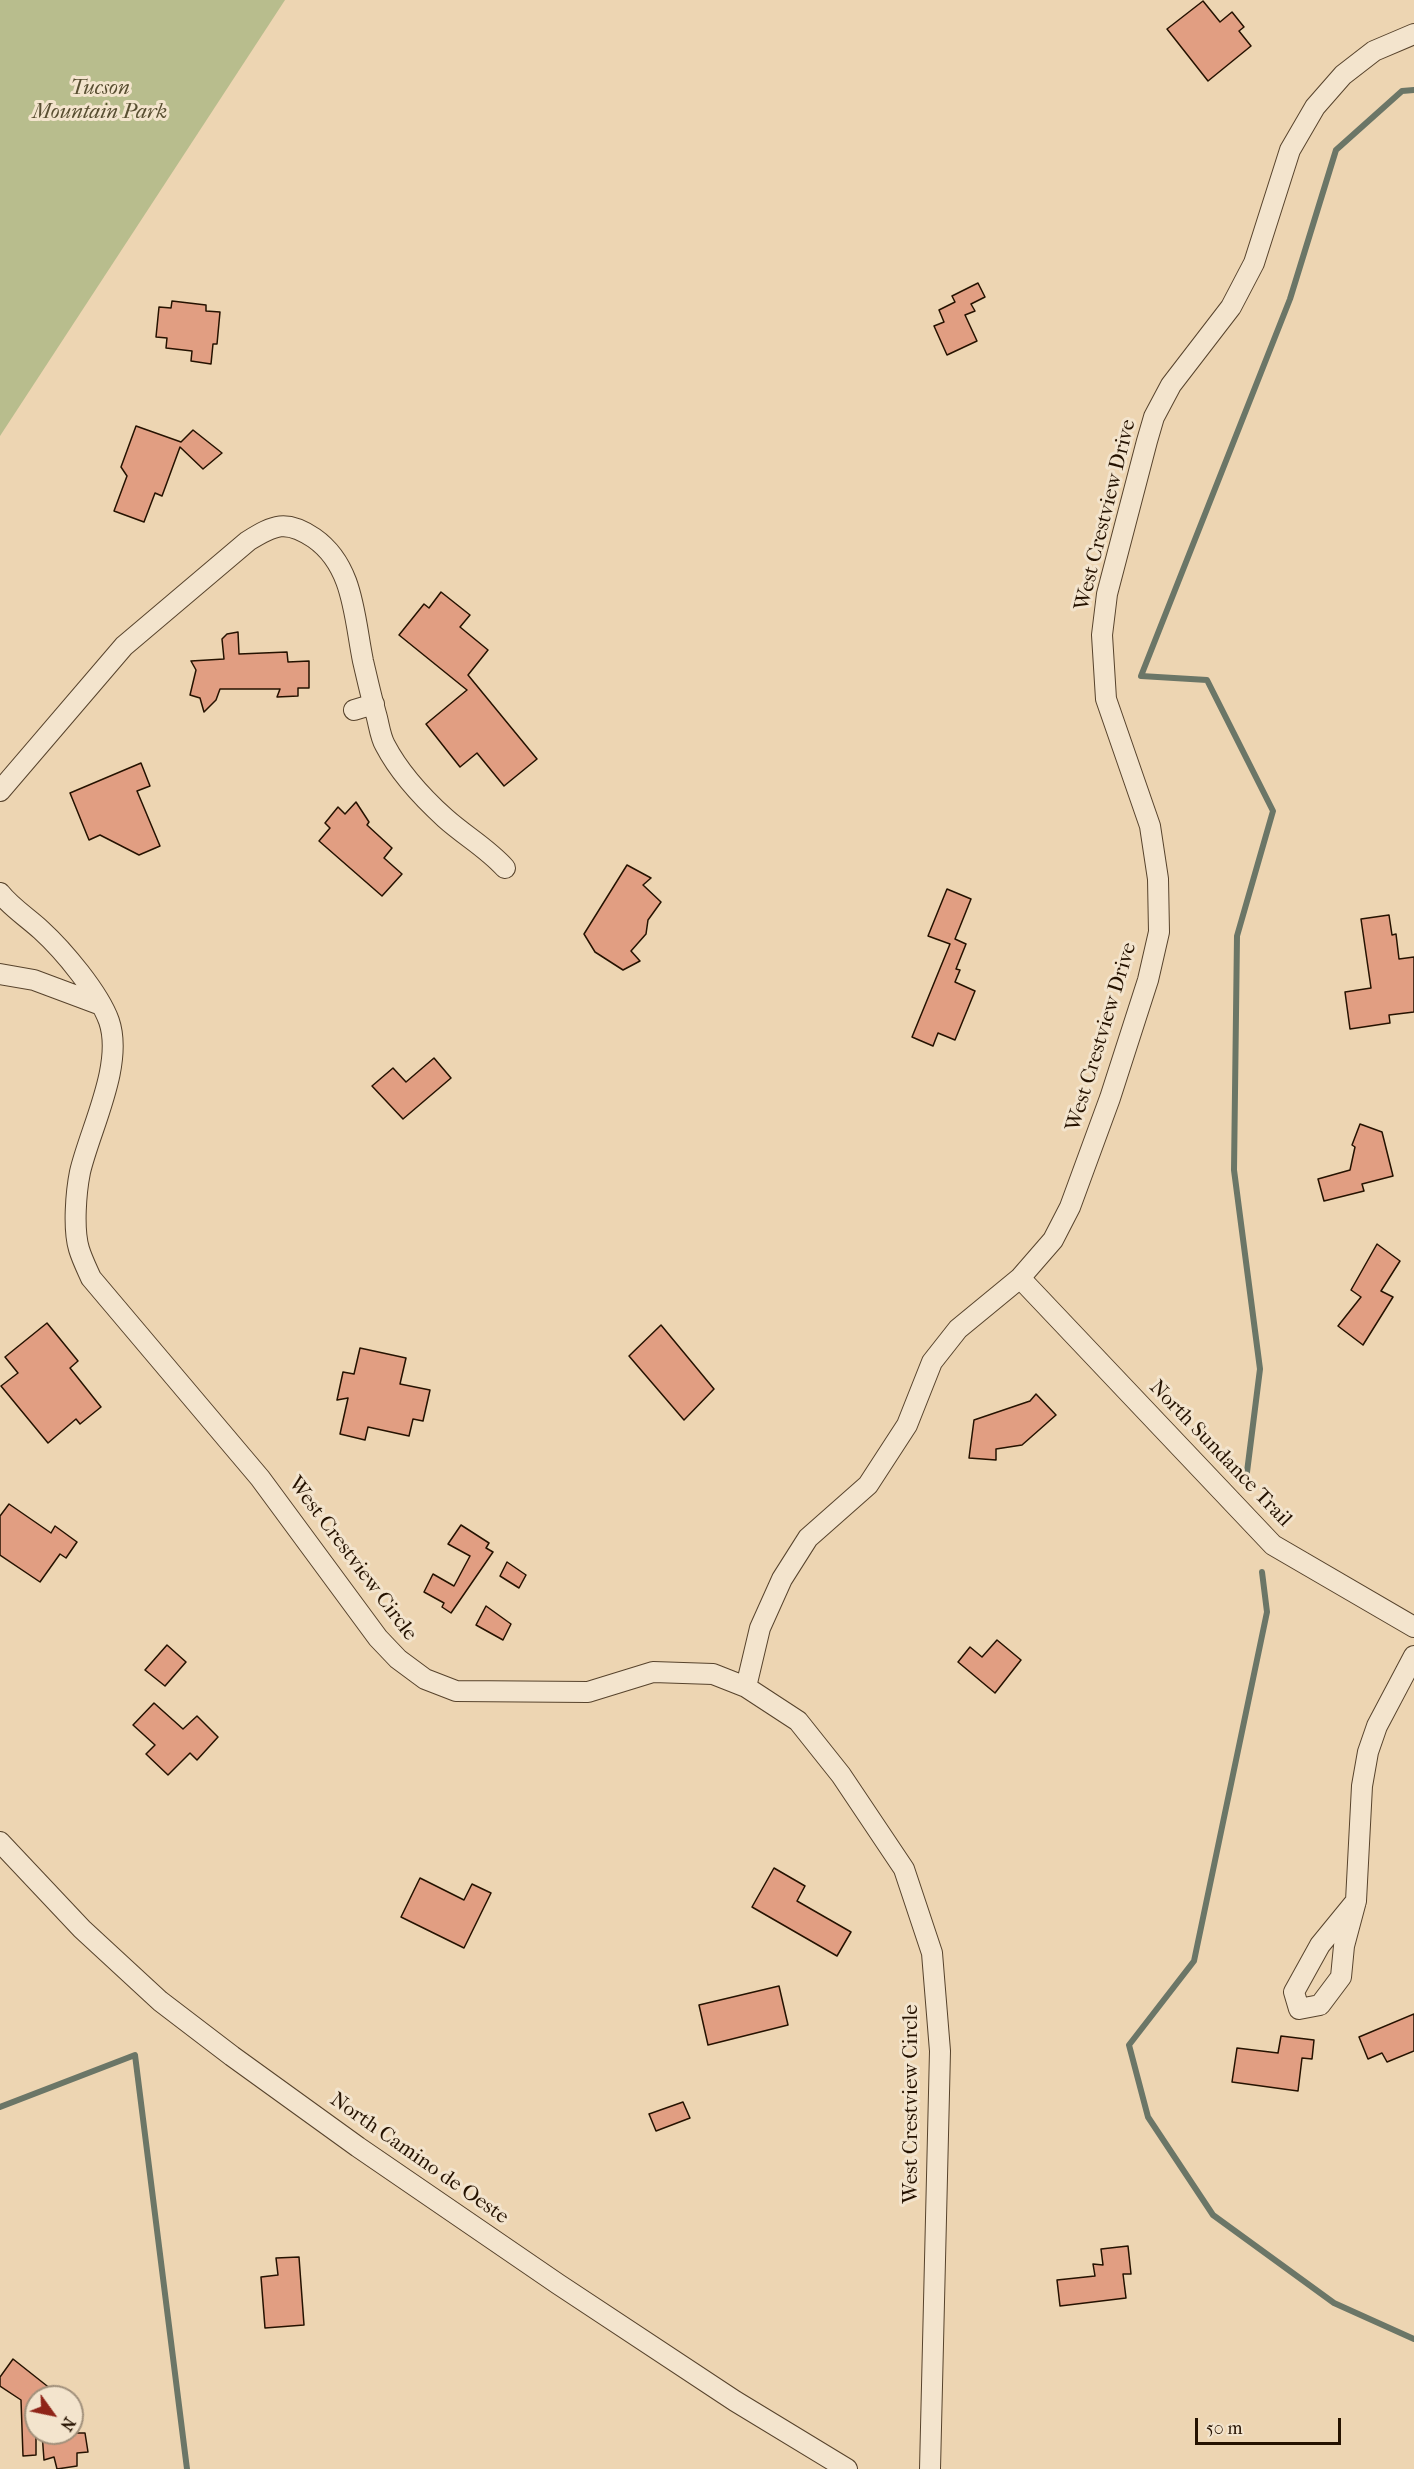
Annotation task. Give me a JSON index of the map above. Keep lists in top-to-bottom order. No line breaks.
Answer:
{"streets":{"street":["West Crestview Drive","North Sundance Trail","West Crestview Circle","North Camino de Oeste"]},"crossings":[["West Crestview Drive","North Sundance Trail"],["West Crestview Drive","West Crestview Circle"]],"parks":["Tucson Mountain Park"],"scale_bar":"50 m","north":"bottom right"}
